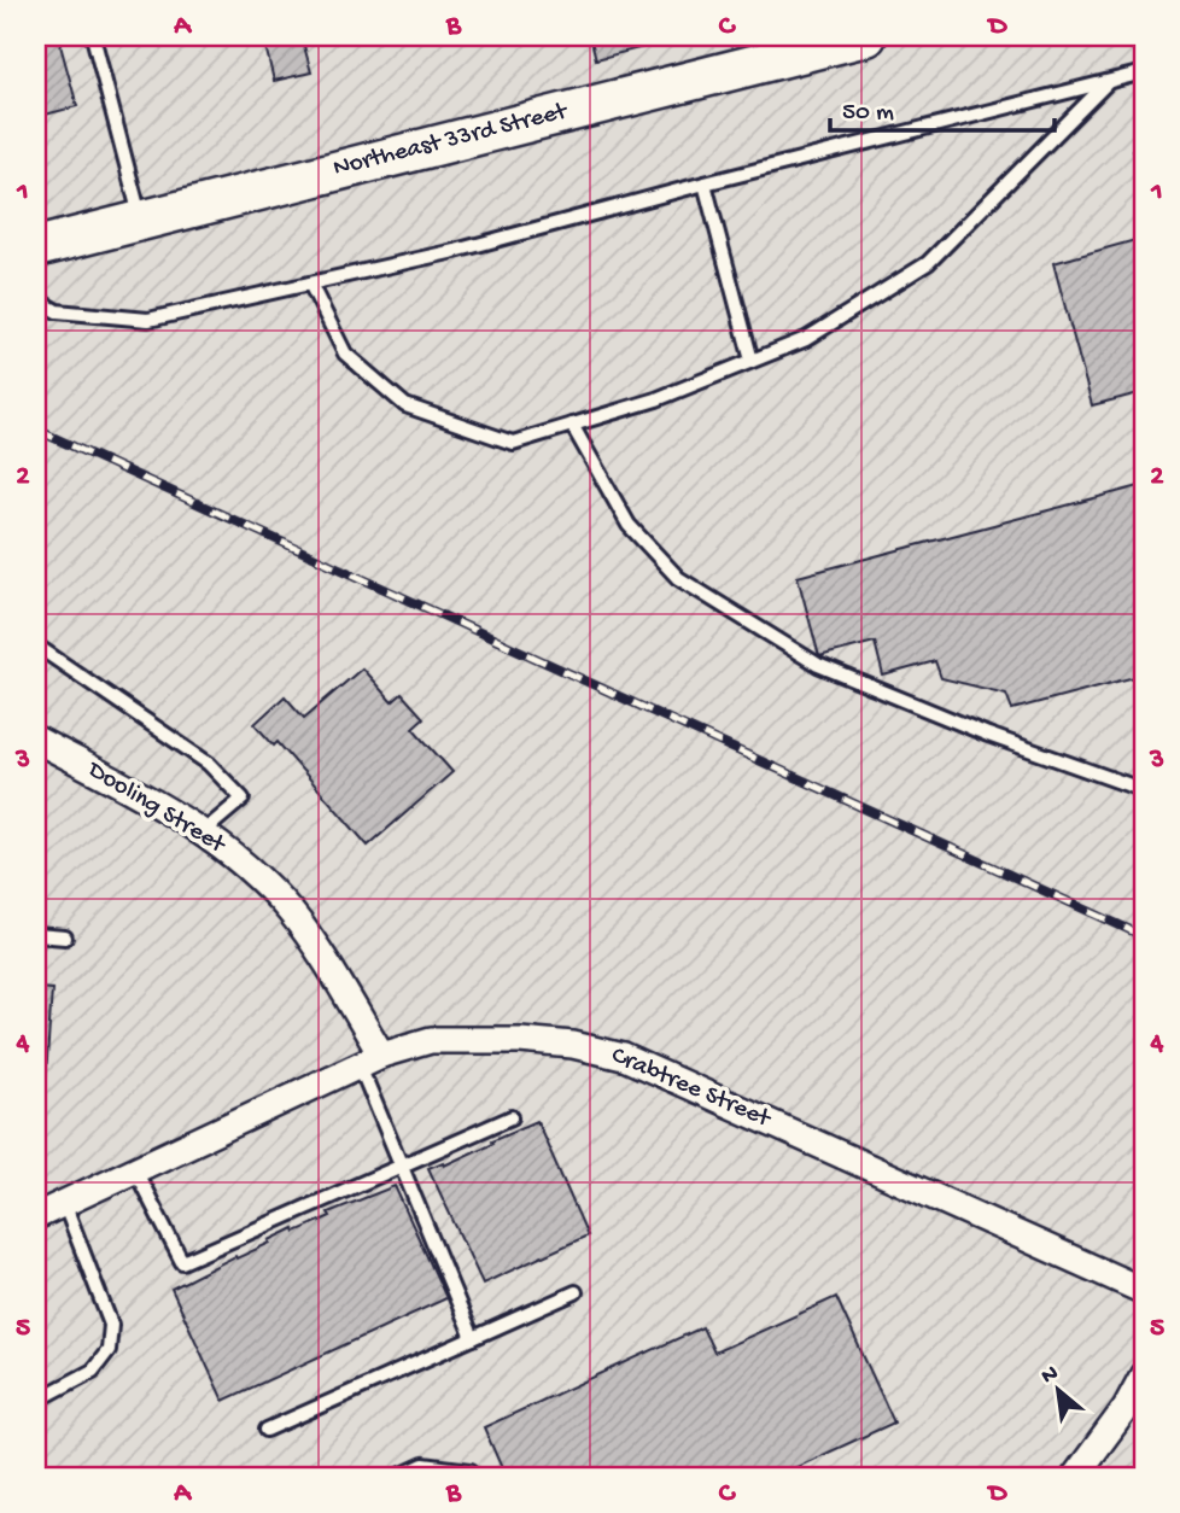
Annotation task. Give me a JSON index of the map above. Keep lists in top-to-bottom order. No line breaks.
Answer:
{"streets":{"street":["Northeast 33rd Street","Dooling Street","Crabtree Street"]},"crossings":[["Dooling Street","Crabtree Street"]],"scale_bar":"50 m","north":"top left","grid":{"columns":["A","B","C","D"],"rows":["1","2","3","4","5"]}}
